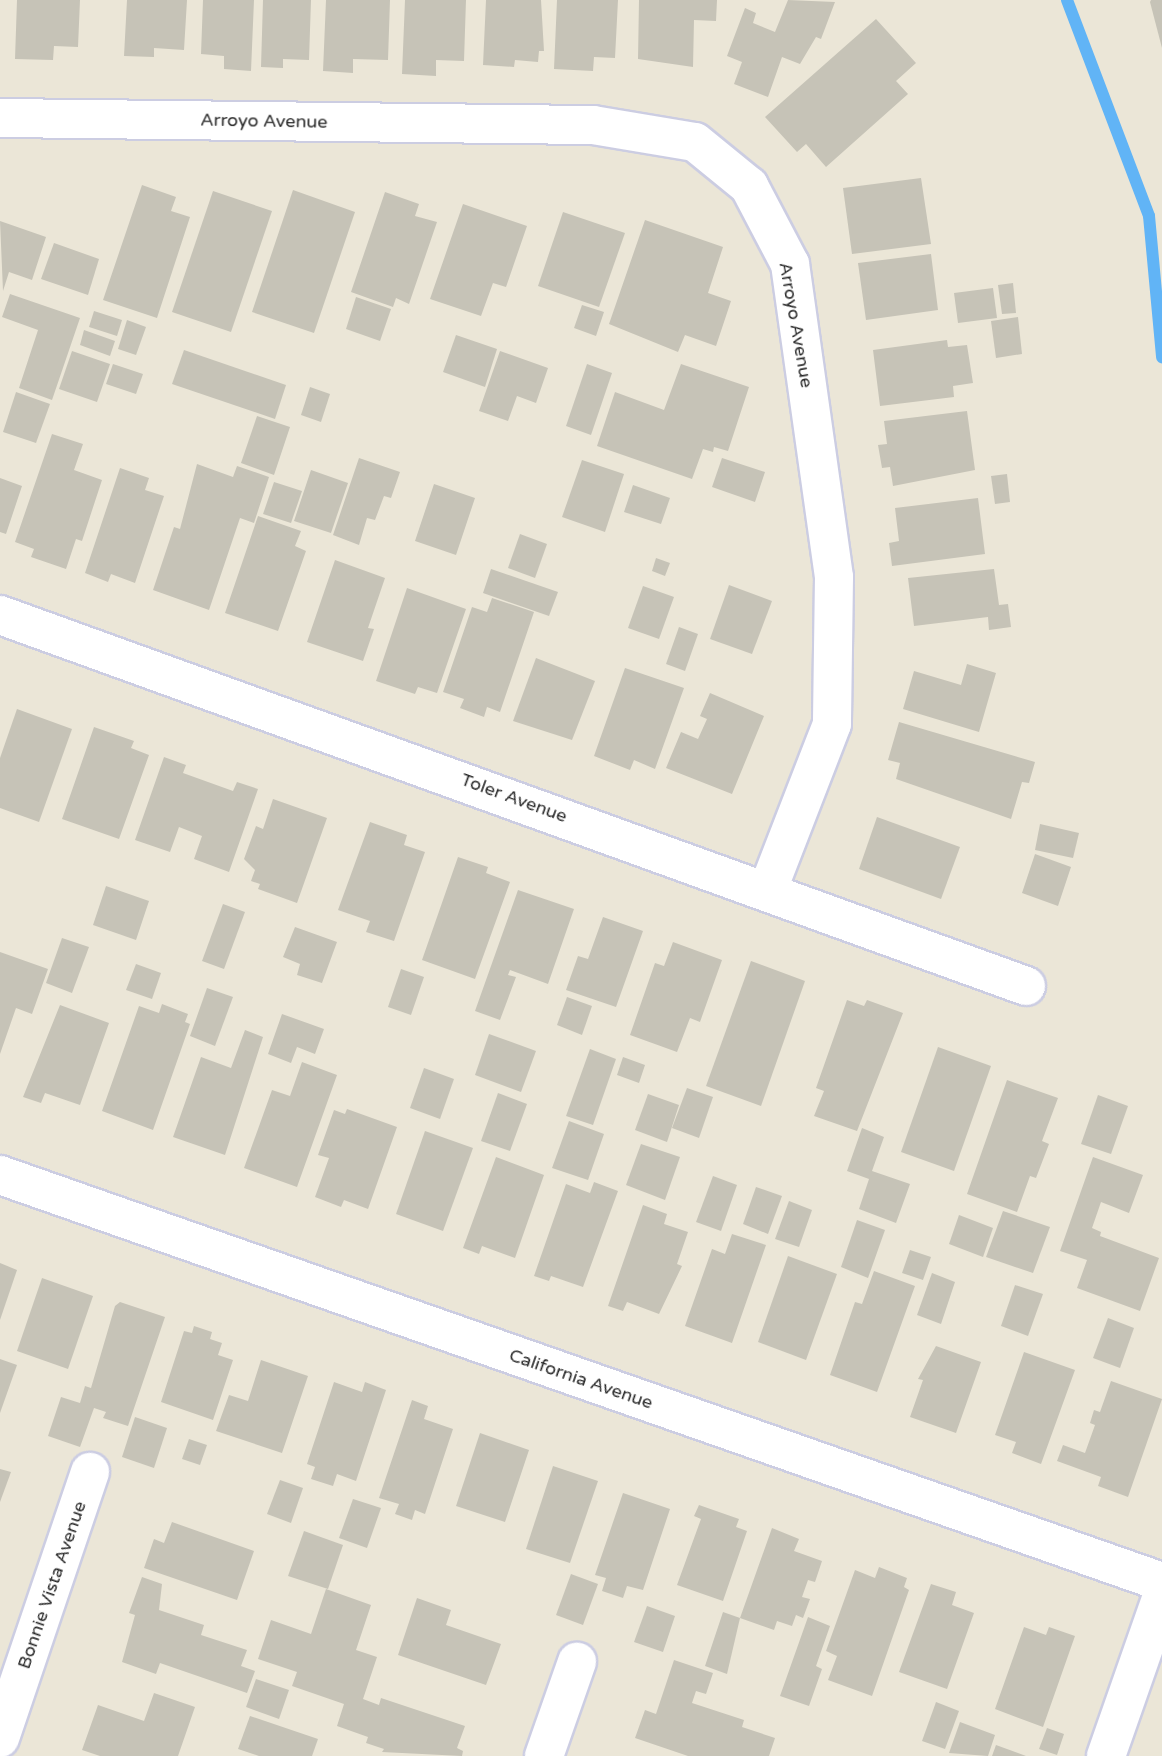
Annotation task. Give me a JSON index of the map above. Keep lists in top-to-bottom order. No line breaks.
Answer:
{"streets":{"street":["Arroyo Avenue","Toler Avenue","California Avenue","Bonnie Vista Avenue"]},"crossings":[["Arroyo Avenue","Toler Avenue"]]}
